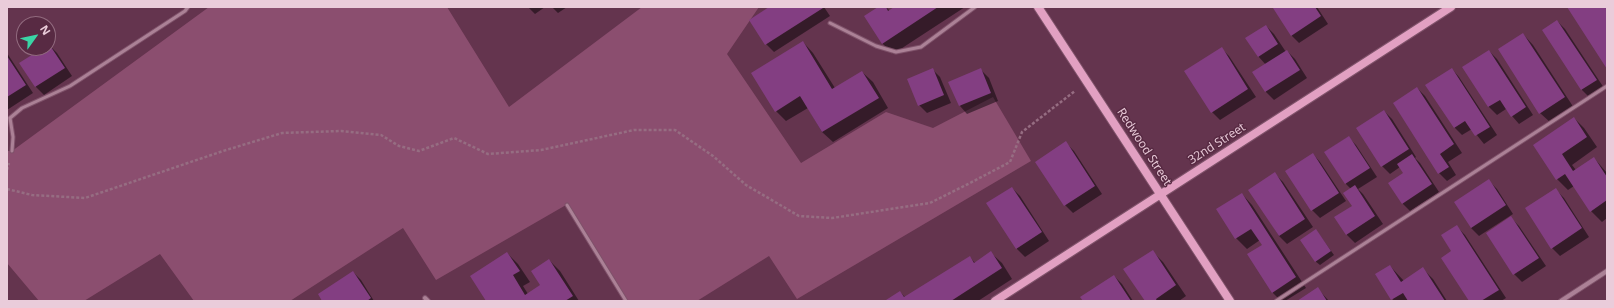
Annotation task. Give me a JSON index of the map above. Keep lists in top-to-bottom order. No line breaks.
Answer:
{"streets":{"street":["32nd Street","Redwood Street"]},"crossings":[["32nd Street","Redwood Street"]],"north":"top right"}
